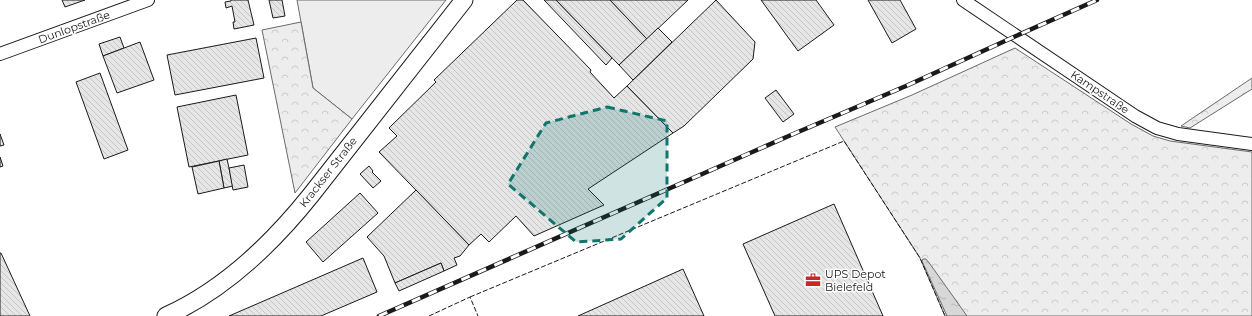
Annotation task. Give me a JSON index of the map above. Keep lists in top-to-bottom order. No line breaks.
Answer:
{"streets":{"street":["Dunlopstraße","Kampstraße","Krackser Straße"]},"places":{"office":["UPS Depot Bielefeld"]}}
